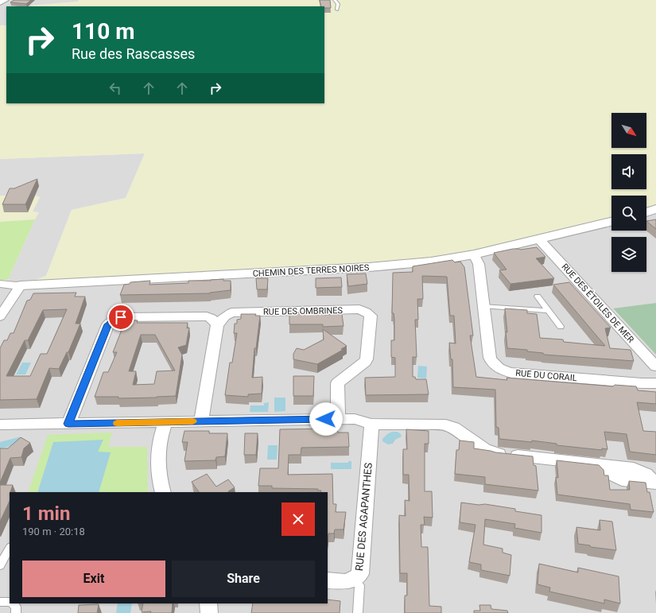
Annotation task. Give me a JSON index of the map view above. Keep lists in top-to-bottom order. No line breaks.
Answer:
{"streets":{"street":["CHEMIN DES TERRES NOIRES","RUE DES ÉTOILES DE MER","RUE DES OMBRINES","RUE DU CORAIL","RUE DES AGAPANTHES"]},"crossings":[["CHEMIN DES TERRES NOIRES","RUE DES ÉTOILES DE MER"],["CHEMIN DES TERRES NOIRES","RUE DU CORAIL"]],"north":"bottom right","page":{"turn":["110 m","Rue des Rascasses"],"heading":["1 min","190 m · 20:18"],"buttons":["Exit","Share"]}}
